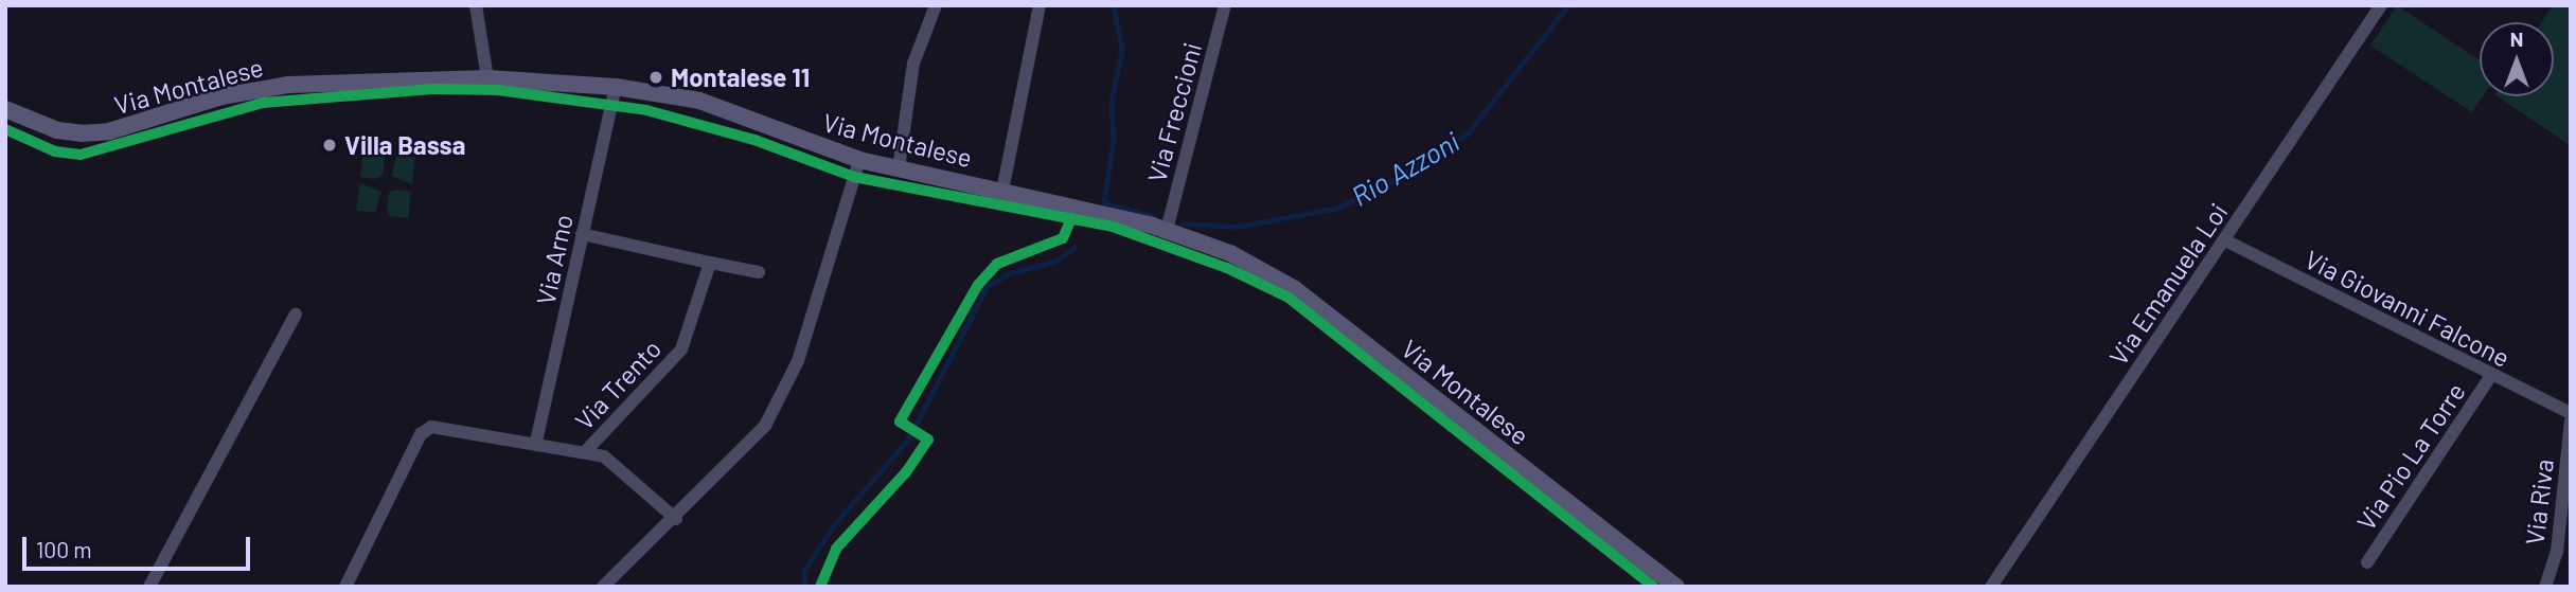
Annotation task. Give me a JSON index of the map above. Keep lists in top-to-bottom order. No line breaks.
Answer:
{"streets":{"street":["Via Montalese","Via Freccioni","Via Arno","Via Emanuela Loi","Via Giovanni Falcone","Via Trento","Via Pio La Torre","Via Riva"]},"crossings":[["Via Montalese","Via Freccioni"],["Via Montalese","Via Arno"],["Via Emanuela Loi","Via Giovanni Falcone"],["Via Giovanni Falcone","Via Pio La Torre"]],"water":["Rio Azzoni"],"places":["Montalese 11","Villa Bassa"],"scale_bar":"100 m","north":"top"}
